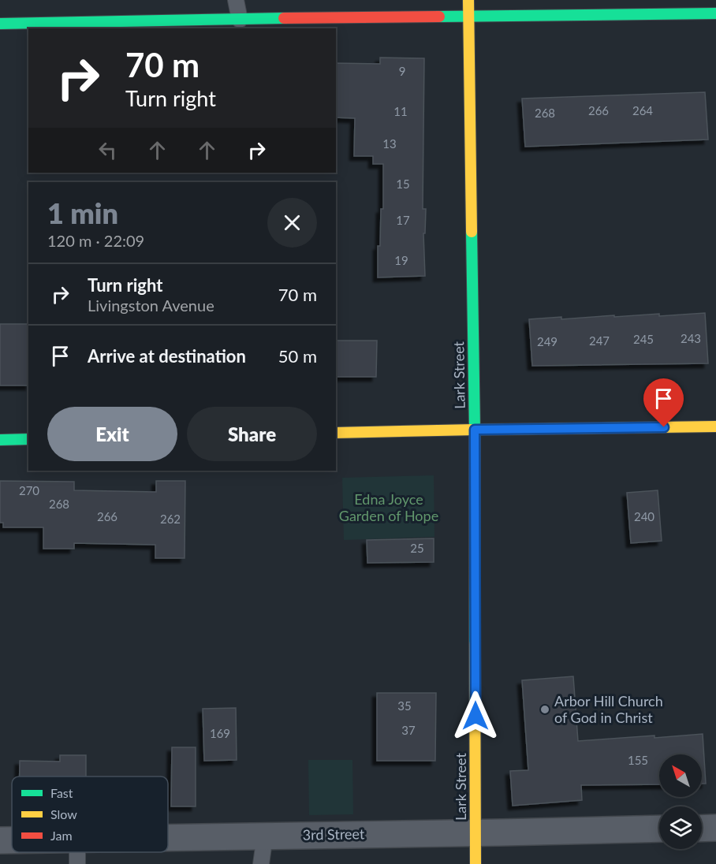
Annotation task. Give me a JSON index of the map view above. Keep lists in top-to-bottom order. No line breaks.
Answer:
{"streets":{"street":["Lark Street","3rd Street"]},"crossings":[["Lark Street","3rd Street"]],"parks":["Edna Joyce Garden of Hope"],"places":["Arbor Hill Church of God in Christ"],"house_numbers":["9","266","264","11","268","13","15","17","19","243","245","247","249","270","268","266","240","262","25","35","37","169","155"],"legend":["Fast","Slow","Jam"],"north":"top left","page":{"turn":["70 m","Turn right"],"heading":["1 min","120 m · 22:09"],"list":[{"name":"Turn right","note":"Livingston Avenue","value":"70 m"},{"name":"Arrive at destination","value":"50 m"}],"buttons":["Exit","Share"]}}
